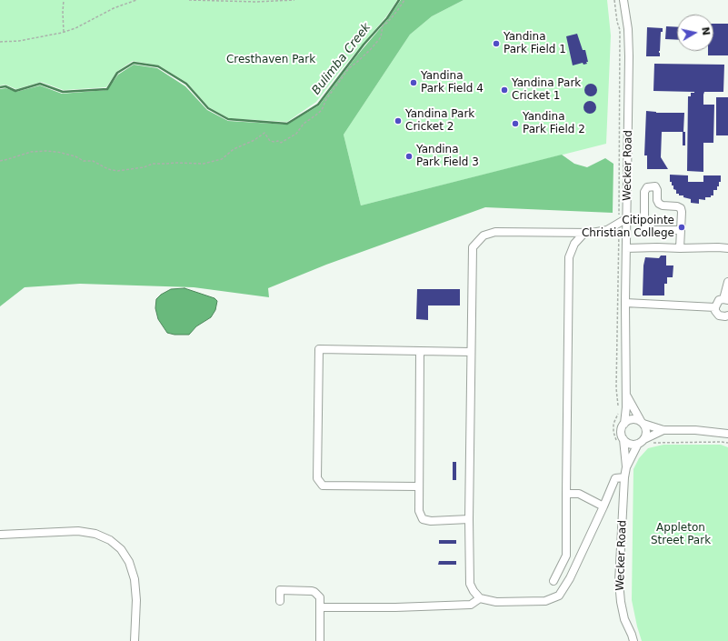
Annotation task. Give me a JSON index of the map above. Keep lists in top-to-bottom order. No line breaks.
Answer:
{"streets":{"street":["Wecker Road"]},"water":["Bulimba Creek"],"parks":["Cresthaven Park","Appleton Street Park"],"places":["Yandina Park Field 1","Yandina Park Field 4","Yandina Park Cricket 1","Yandina Park Cricket 2","Yandina Park Field 2","Yandina Park Field 3","Citipointe Christian College"],"north":"right"}
